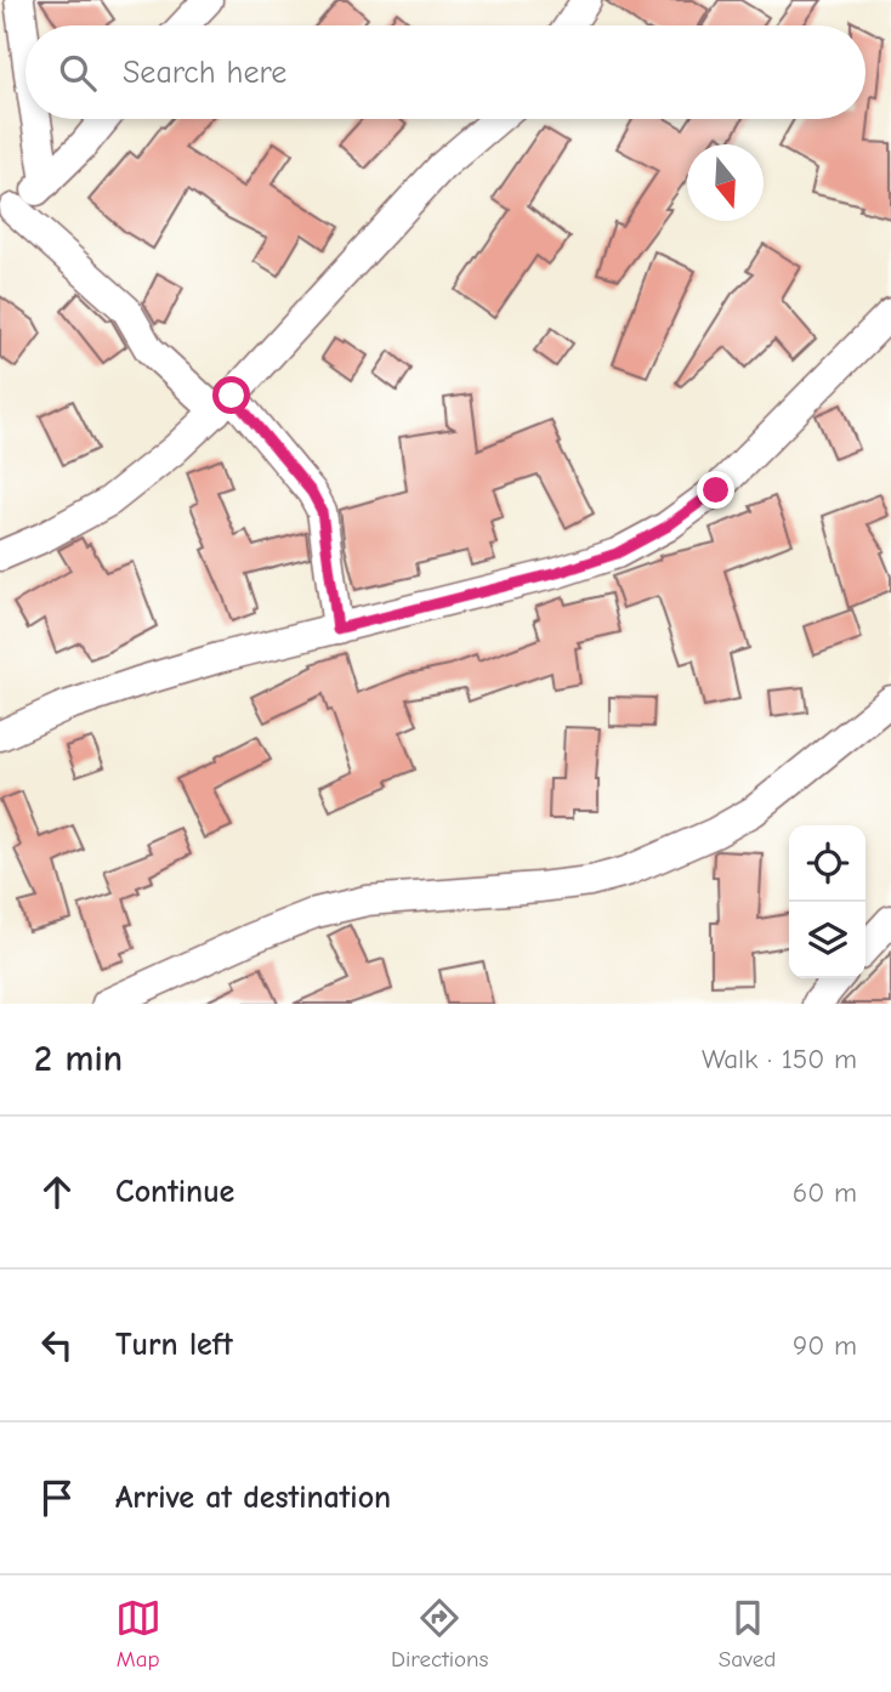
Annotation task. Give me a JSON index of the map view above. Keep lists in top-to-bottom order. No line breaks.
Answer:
{"north":"bottom","page":{"search":"Search here","heading":["2 min","Walk · 150 m"],"list":[["Continue","60 m"],["Turn left","90 m"],"Arrive at destination"],"nav":["Map","Directions","Saved"]}}
